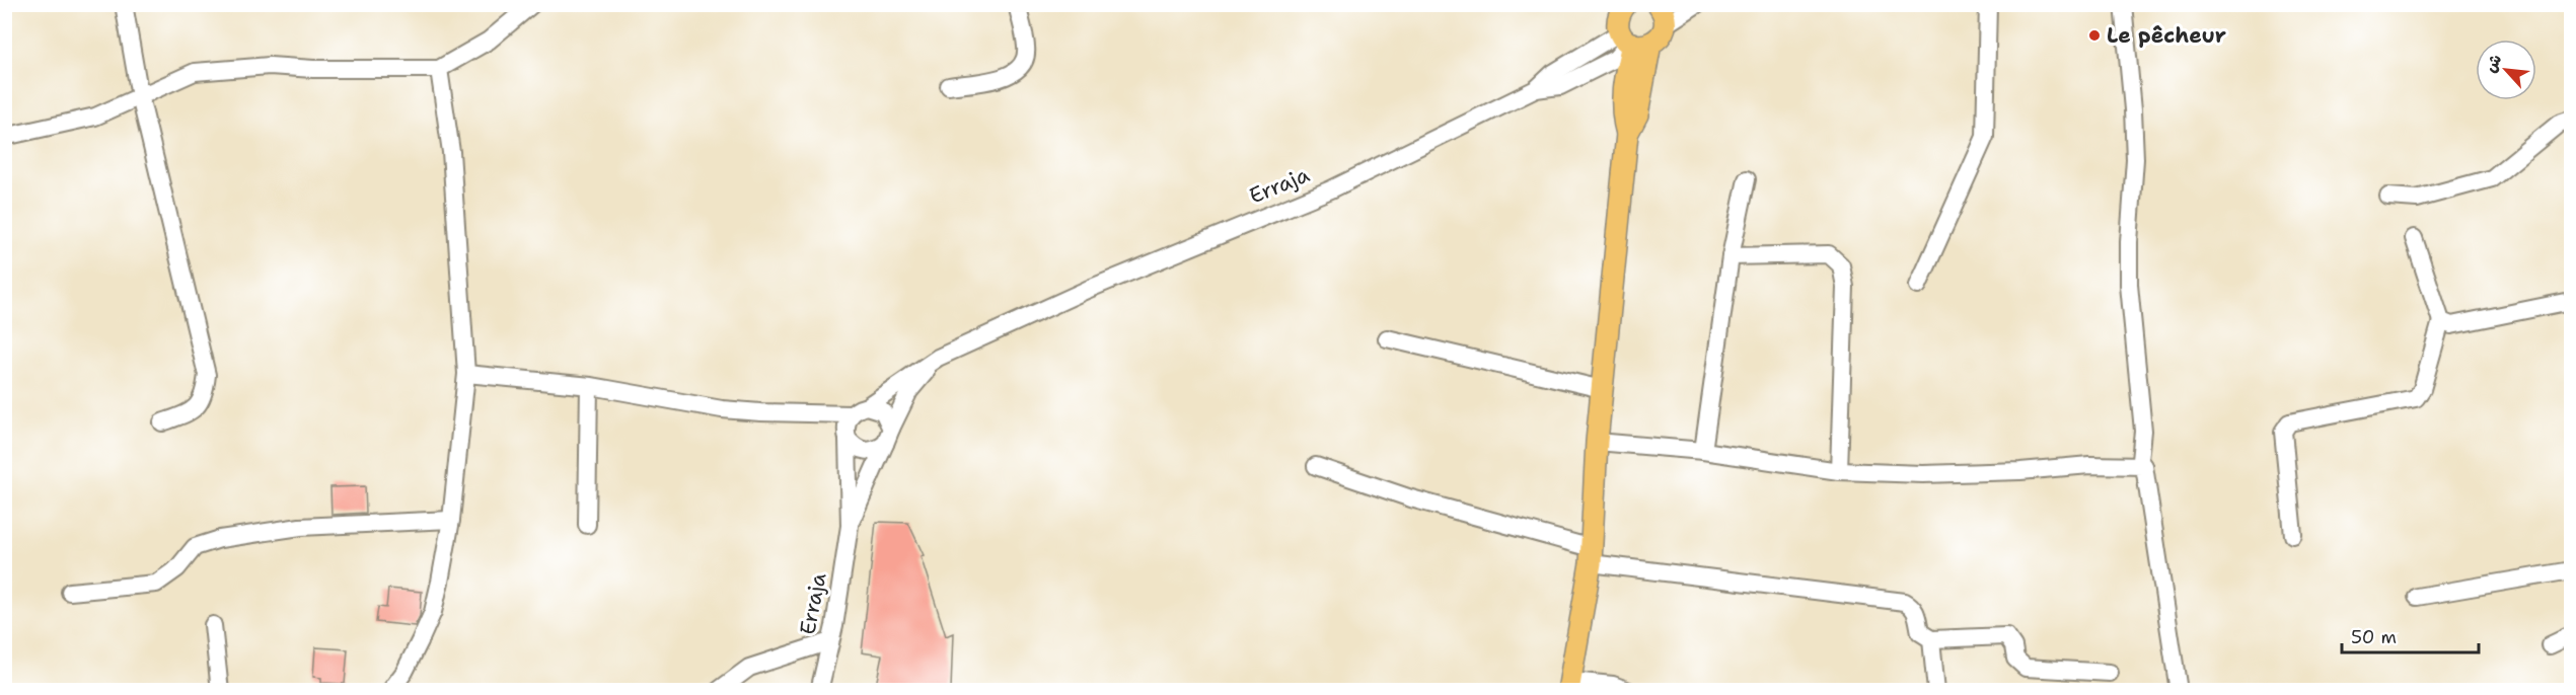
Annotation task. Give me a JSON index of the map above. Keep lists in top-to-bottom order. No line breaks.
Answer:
{"streets":{"street":["Erraja"]},"places":["Le pêcheur"],"scale_bar":"50 m","north":"top left"}
